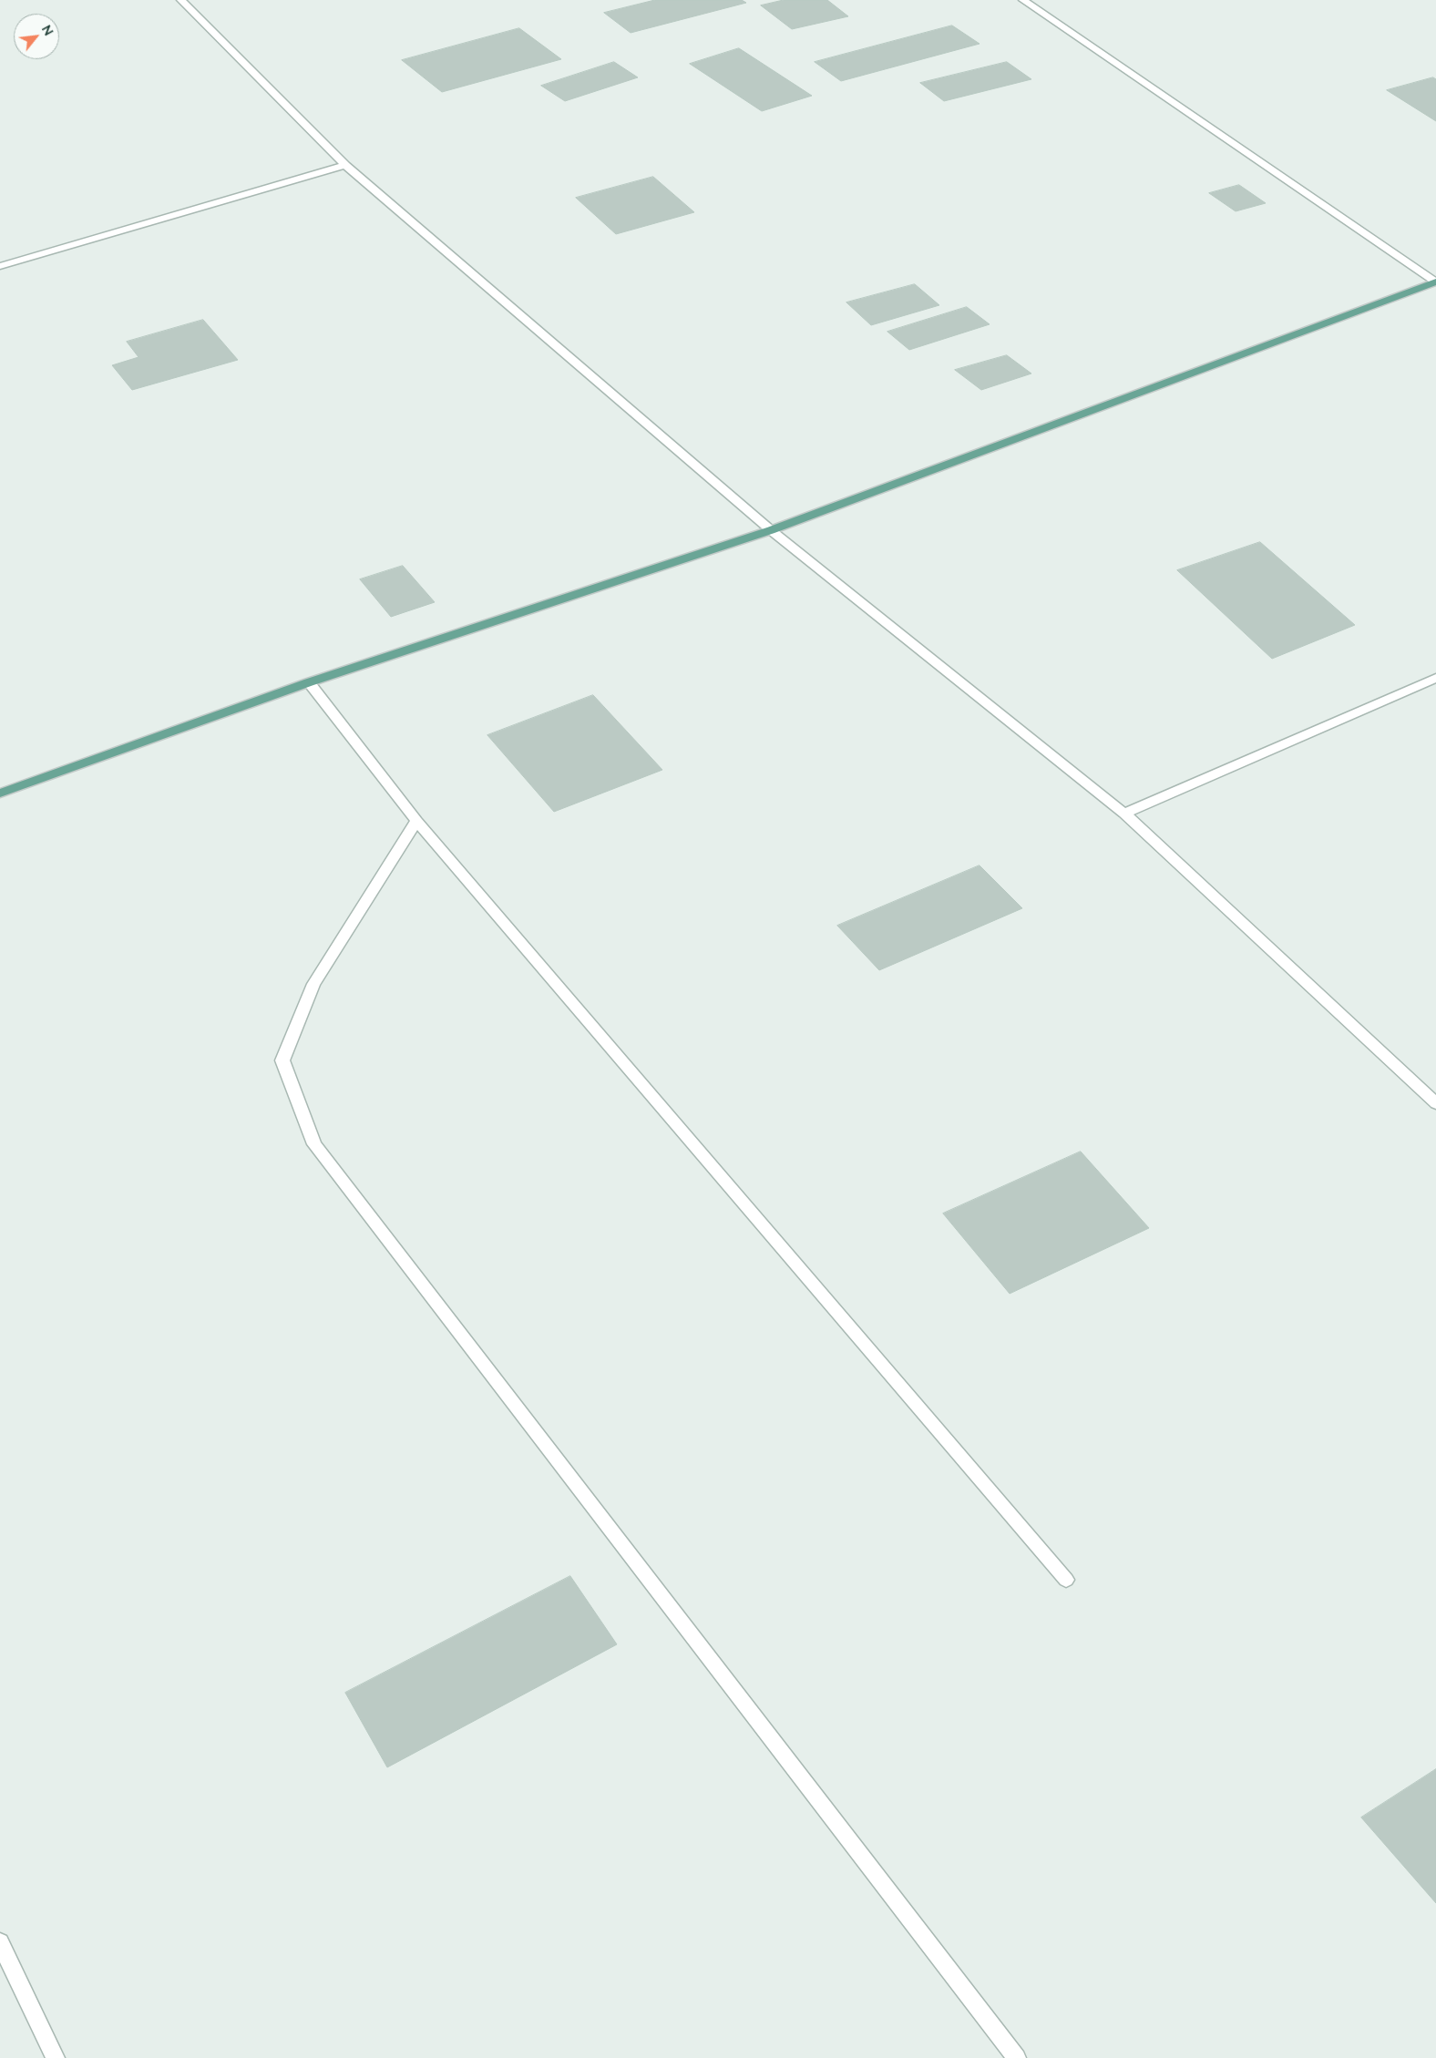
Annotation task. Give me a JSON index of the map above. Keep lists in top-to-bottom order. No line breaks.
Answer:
{"north":"top right"}
